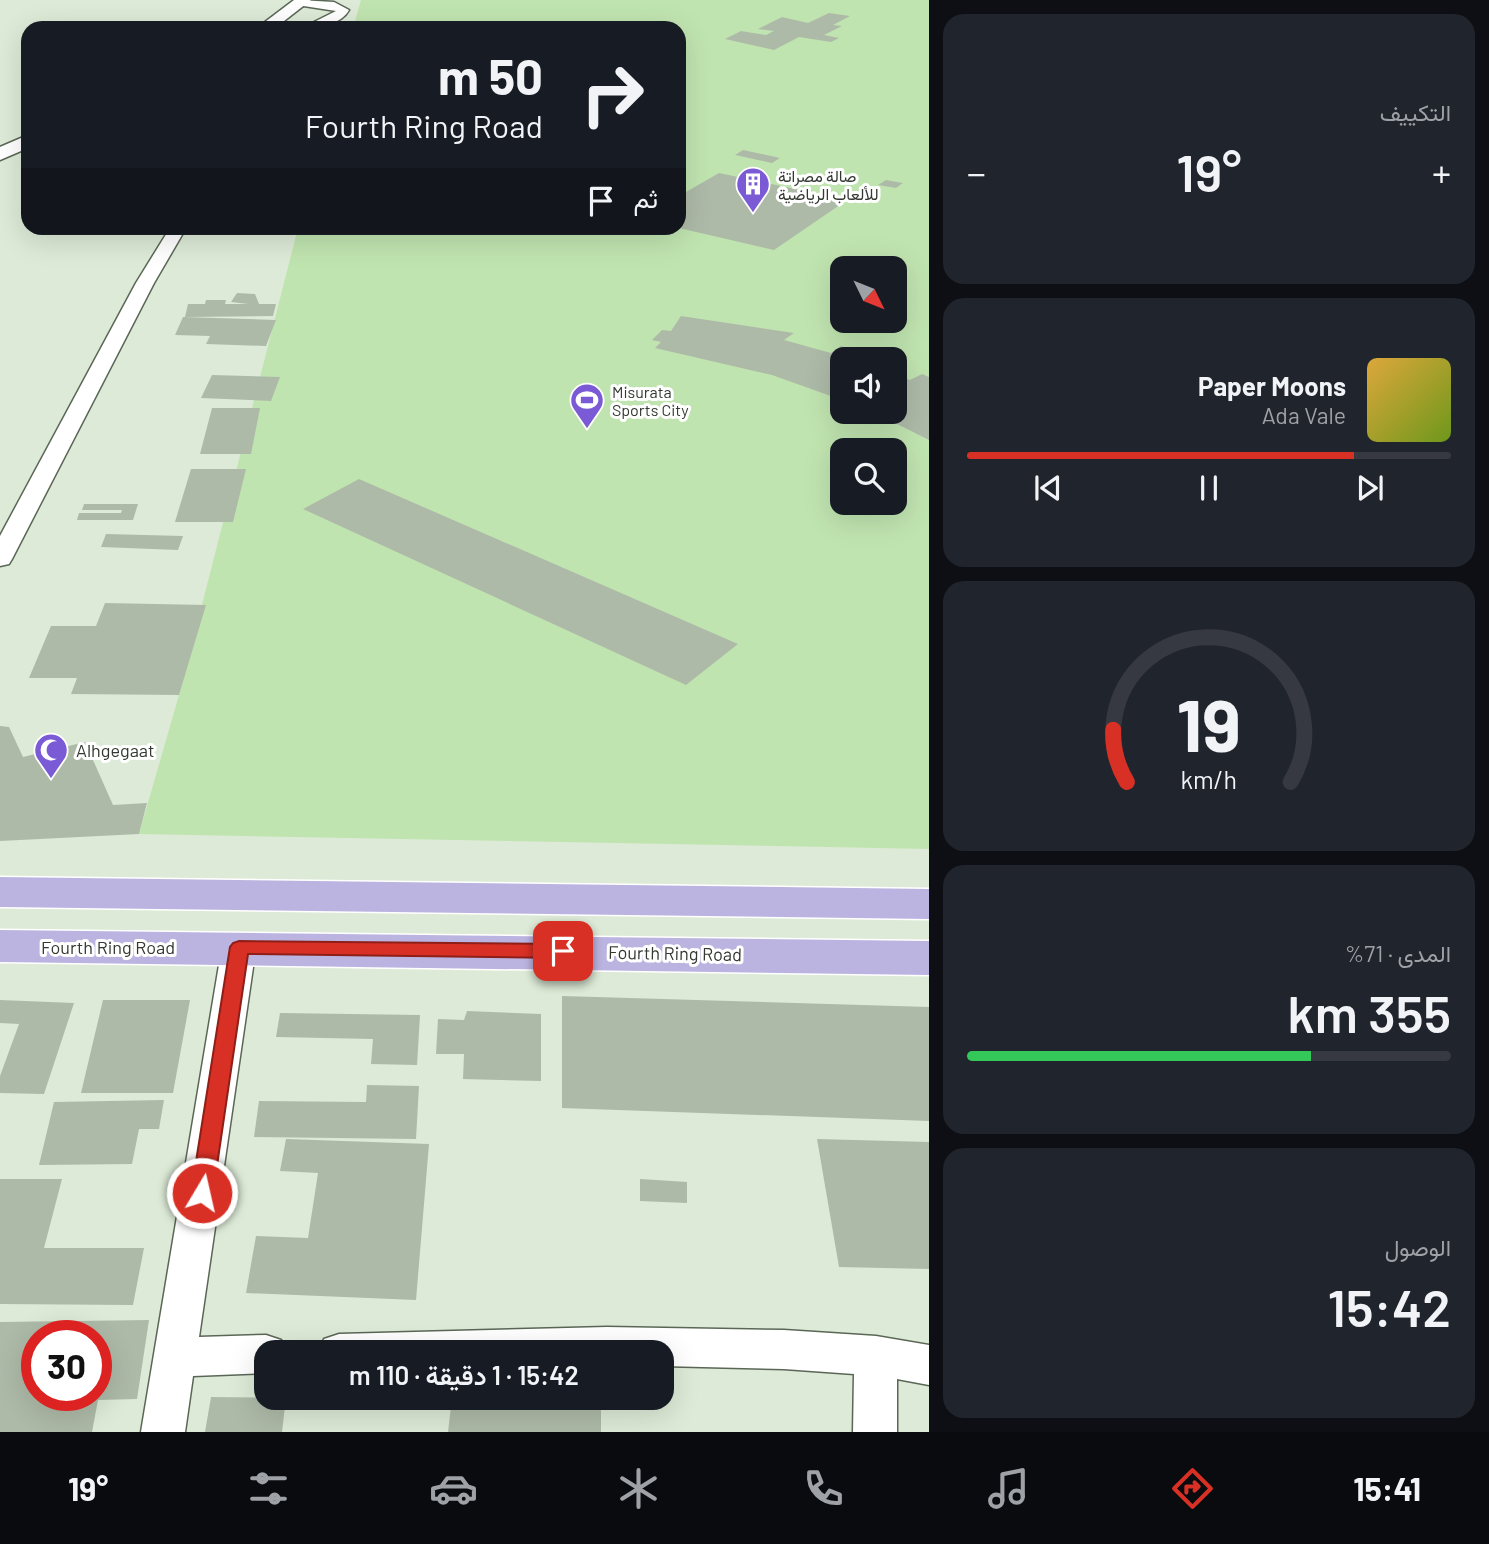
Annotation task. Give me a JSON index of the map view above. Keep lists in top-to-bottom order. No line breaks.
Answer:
{"streets":{"main road":["Fourth Ring Road"]},"places":{"building":["صالة مصراتة للألعاب الرياضية"],"sports":["Misurata Sports City"],"mosque":["Alhgegaat"]},"north":"bottom right","page":{"tile":["التكييف",["المدى · 71%","355 km"],["الوصول","15:42"]],"turn":["50 m","Fourth Ring Road"],"heat":["−","19°","+"],"then":"ثم","song":["Paper Moons","Ada Vale"],"limit":"30","trip":"15:42 · 1 دقيقة · 110 m","tabs":["15:41","19°"],"gauge":["19","km/h"]}}
